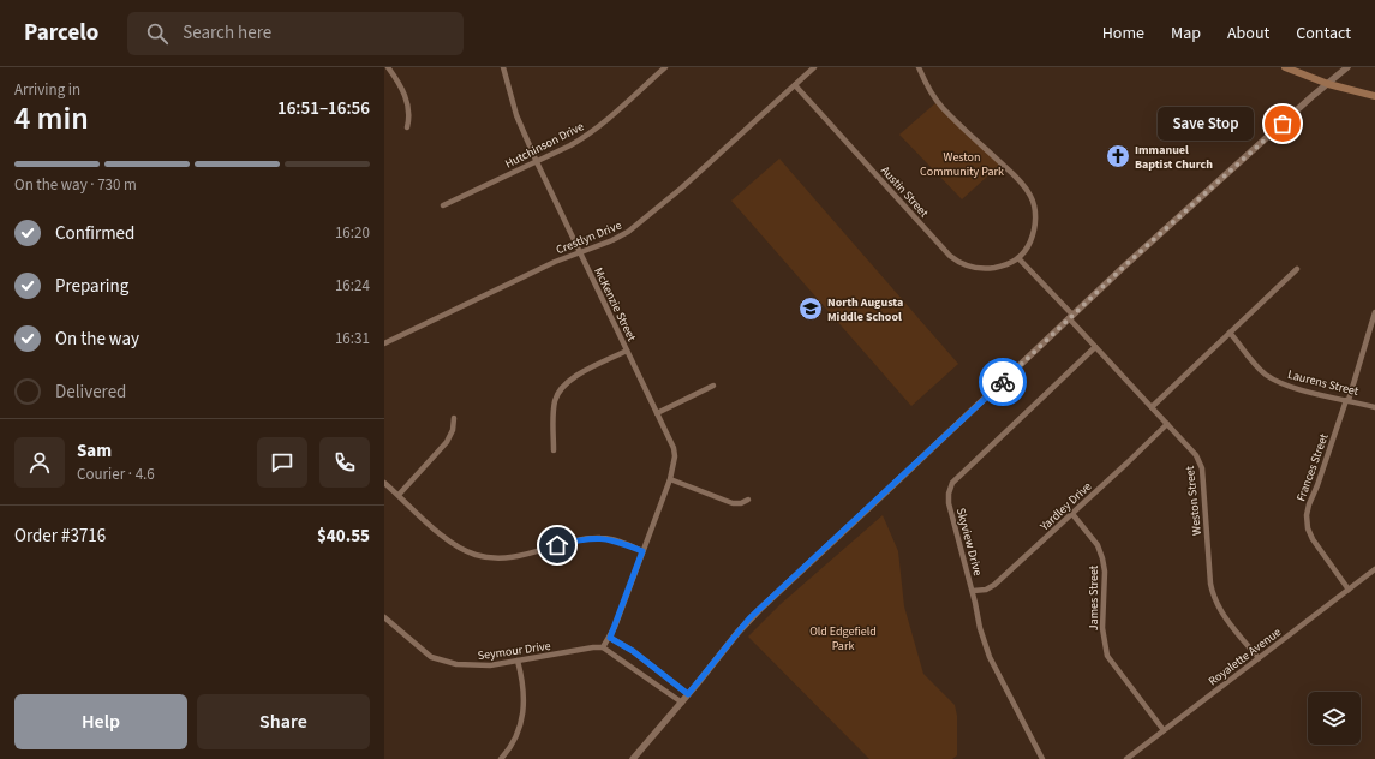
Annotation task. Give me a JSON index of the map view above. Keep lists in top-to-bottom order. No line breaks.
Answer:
{"streets":{"street":["Hutchinson Drive","Austin Street","Crestlyn Drive","McKenzie Street","Laurens Street","Frances Street","Weston Street","Yardley Drive","Skyview Drive","James Street","Seymour Drive","Royalette Avenue"]},"crossings":[["Hutchinson Drive","McKenzie Street"],["Austin Street","Crestlyn Drive"],["Austin Street","Weston Street"],["Crestlyn Drive","McKenzie Street"],["Laurens Street","Frances Street"],["Frances Street","Royalette Avenue"],["Weston Street","Yardley Drive"],["Weston Street","Skyview Drive"],["Weston Street","Royalette Avenue"],["Yardley Drive","Skyview Drive"],["Yardley Drive","James Street"],["James Street","Royalette Avenue"]],"parks":["Weston Community Park","Old Edgefield Park"],"places":{"other":["Save Stop"],"church":["Immanuel Baptist Church"],"school or university":["North Augusta Middle School"]},"page":{"header":"Parcelo","search":"Search here","nav":["Home","Map","About","Contact"],"heading":["4 min","Arriving in","16:51–16:56"],"panel":["Sam","Courier · 4.6","Order #3716","$40.55"],"bubble":"Save Stop","bar":"On the way · 730 m","list":[["Confirmed","16:20"],["Preparing","16:24"],["On the way","16:31"],"Delivered"],"buttons":["Help","Share"]}}
